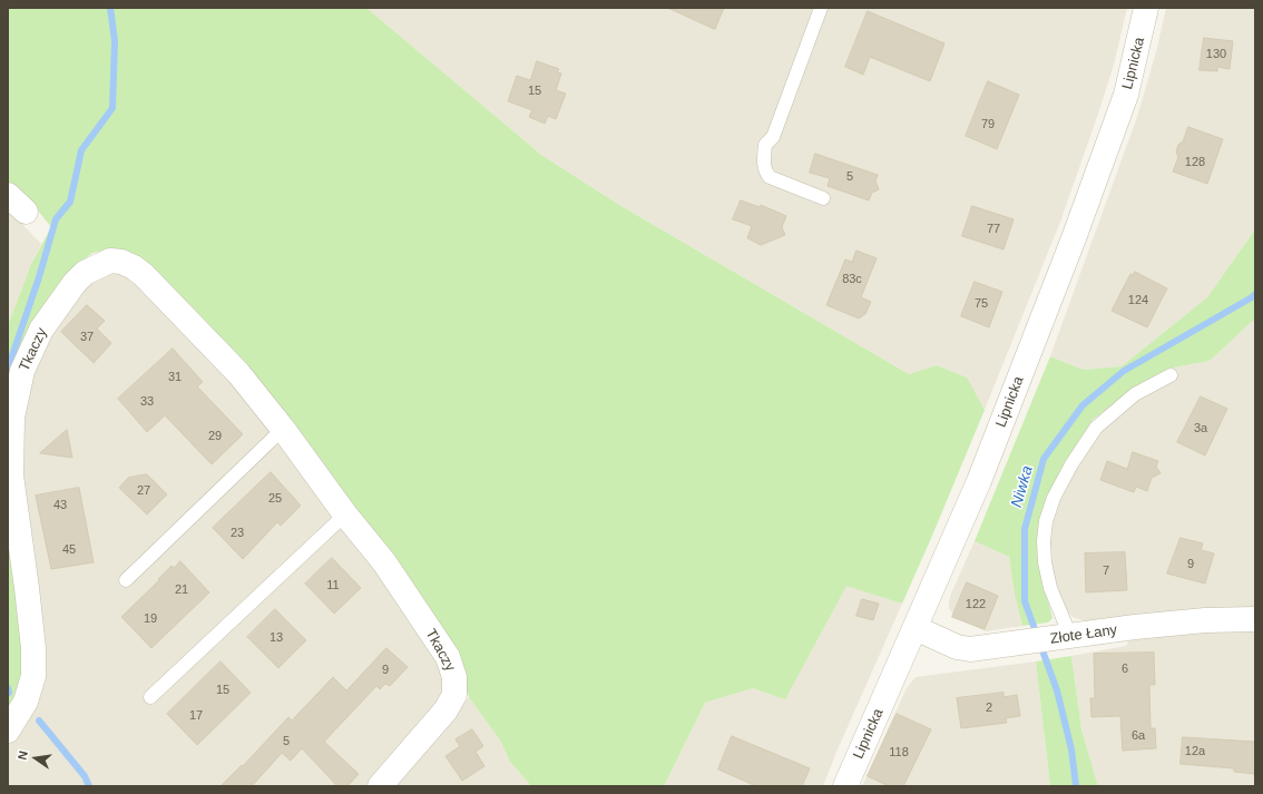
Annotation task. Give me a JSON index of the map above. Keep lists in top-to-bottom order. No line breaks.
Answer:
{"streets":{"street":["Lipnicka","Tkaczy","Złote Łany"]},"crossings":[["Lipnicka","Złote Łany"]],"water":["Niwka"],"house_numbers":["130","15","79","128","5","77","83c","124","75","37","31","33","3a","29","27","25","43","23","45","9","7","11","21","122","19","13","6","9","15","2","17","6a","5","12a","118"],"north":"left"}
